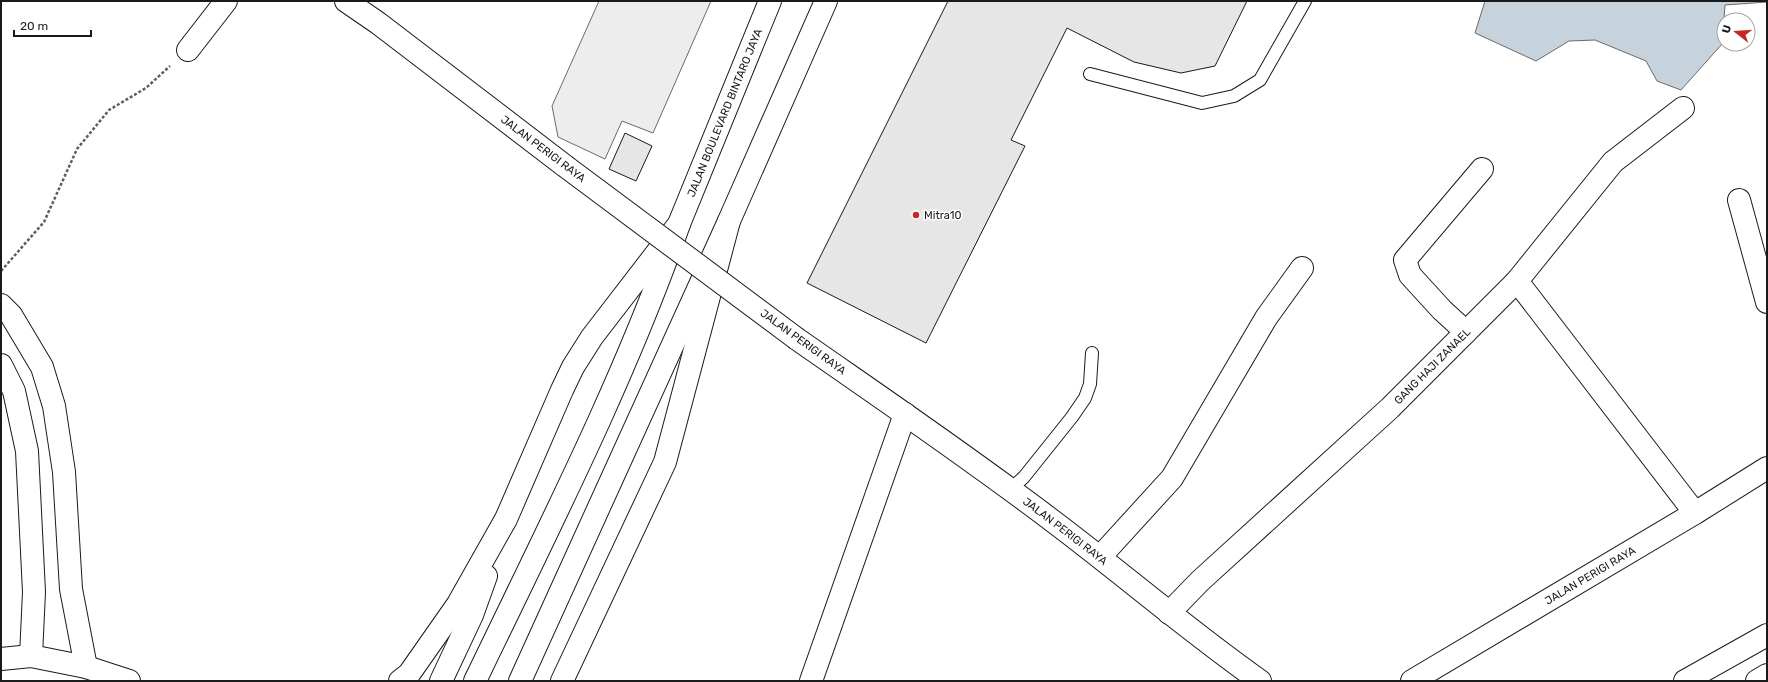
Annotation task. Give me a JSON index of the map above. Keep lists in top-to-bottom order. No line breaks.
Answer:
{"streets":{"main road":["JALAN BOULEVARD BINTARO JAYA","JALAN PERIGI RAYA","GANG HAJI ZANAEL"]},"crossings":[["JALAN PERIGI RAYA","GANG HAJI ZANAEL"]],"places":["Mitra10"],"scale_bar":"20 m","north":"left"}
